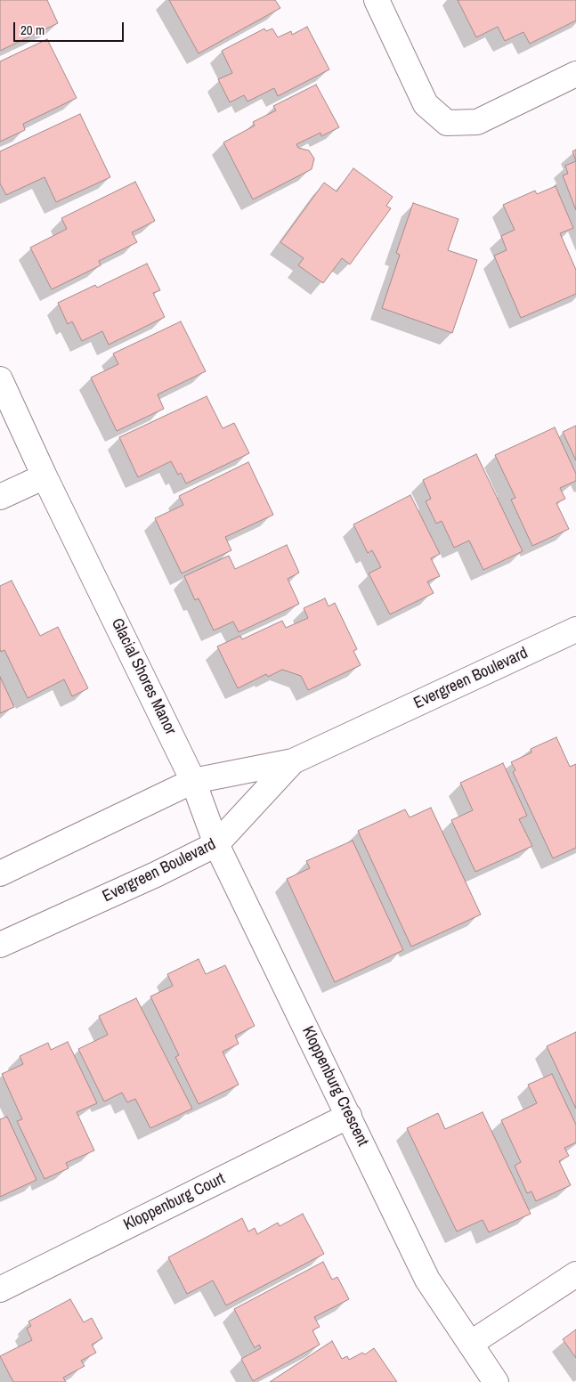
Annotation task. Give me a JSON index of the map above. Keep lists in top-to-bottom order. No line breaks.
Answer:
{"streets":{"street":["Glacial Shores Manor","Evergreen Boulevard","Kloppenburg Crescent","Kloppenburg Court"]},"crossings":[["Glacial Shores Manor","Evergreen Boulevard"],["Glacial Shores Manor","Kloppenburg Crescent"],["Evergreen Boulevard","Kloppenburg Crescent"],["Kloppenburg Crescent","Kloppenburg Court"]],"scale_bar":"20 m"}
